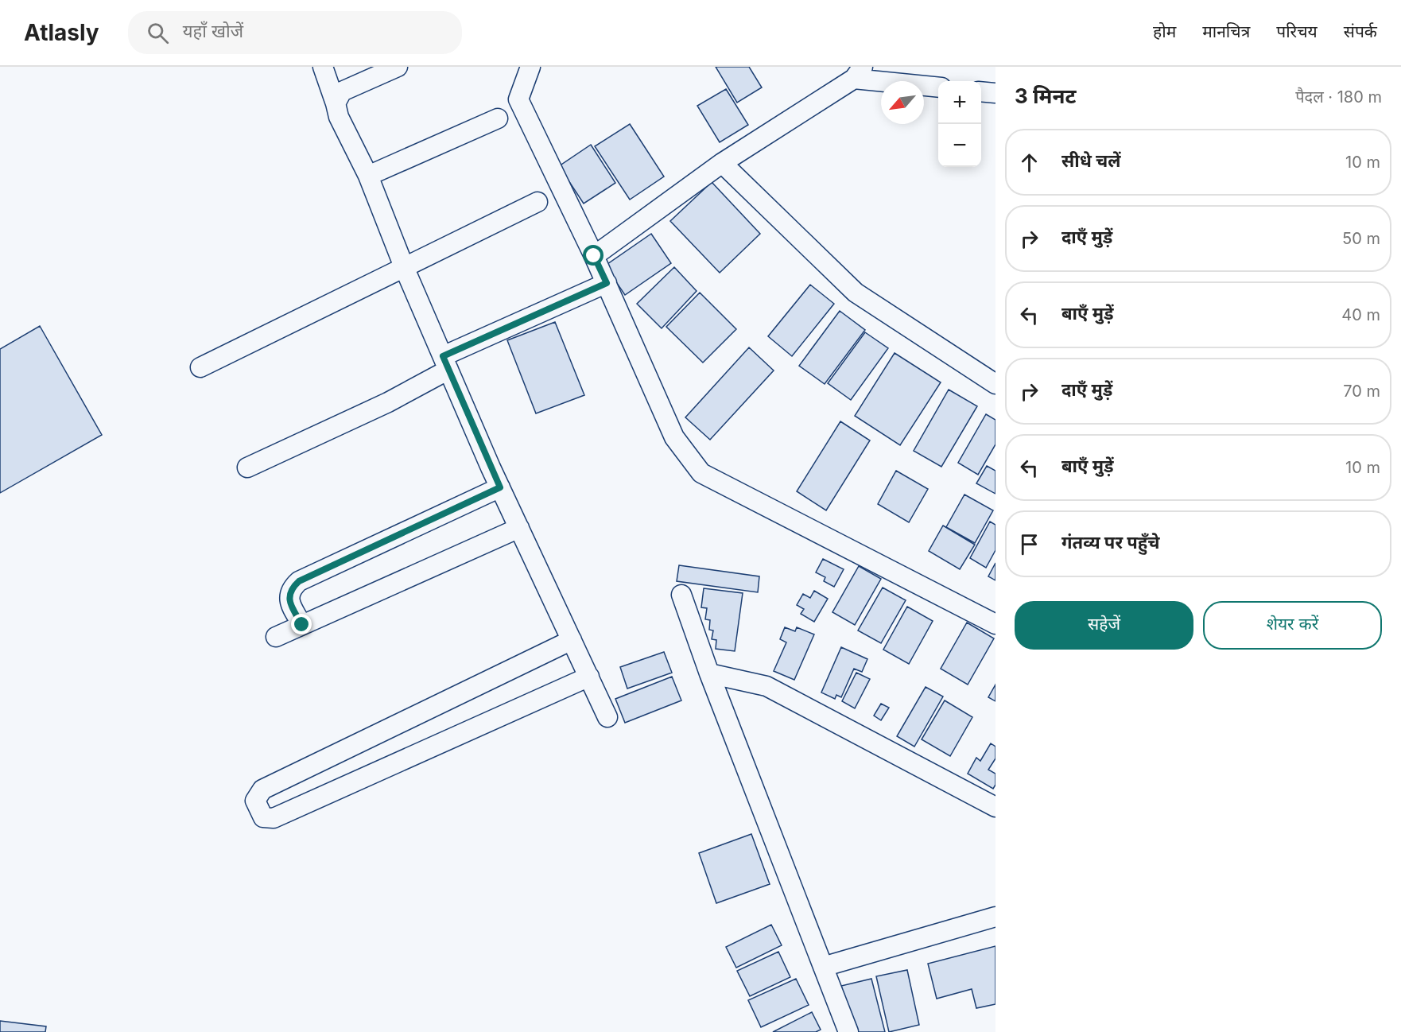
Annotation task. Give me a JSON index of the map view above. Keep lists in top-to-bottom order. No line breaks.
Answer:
{"north":"bottom left","page":{"header":"Atlasly","search":"यहाँ खोजें","nav":["होम","मानचित्र","परिचय","संपर्क"],"heading":["3 मिनट","पैदल · 180 m"],"map_buttons":["+","−"],"list":[["सीधे चलें","10 m"],["दाएँ मुड़ें","50 m"],["बाएँ मुड़ें","40 m"],["दाएँ मुड़ें","70 m"],["बाएँ मुड़ें","10 m"],"गंतव्य पर पहुँचे"],"buttons":["सहेजें","शेयर करें"]}}
